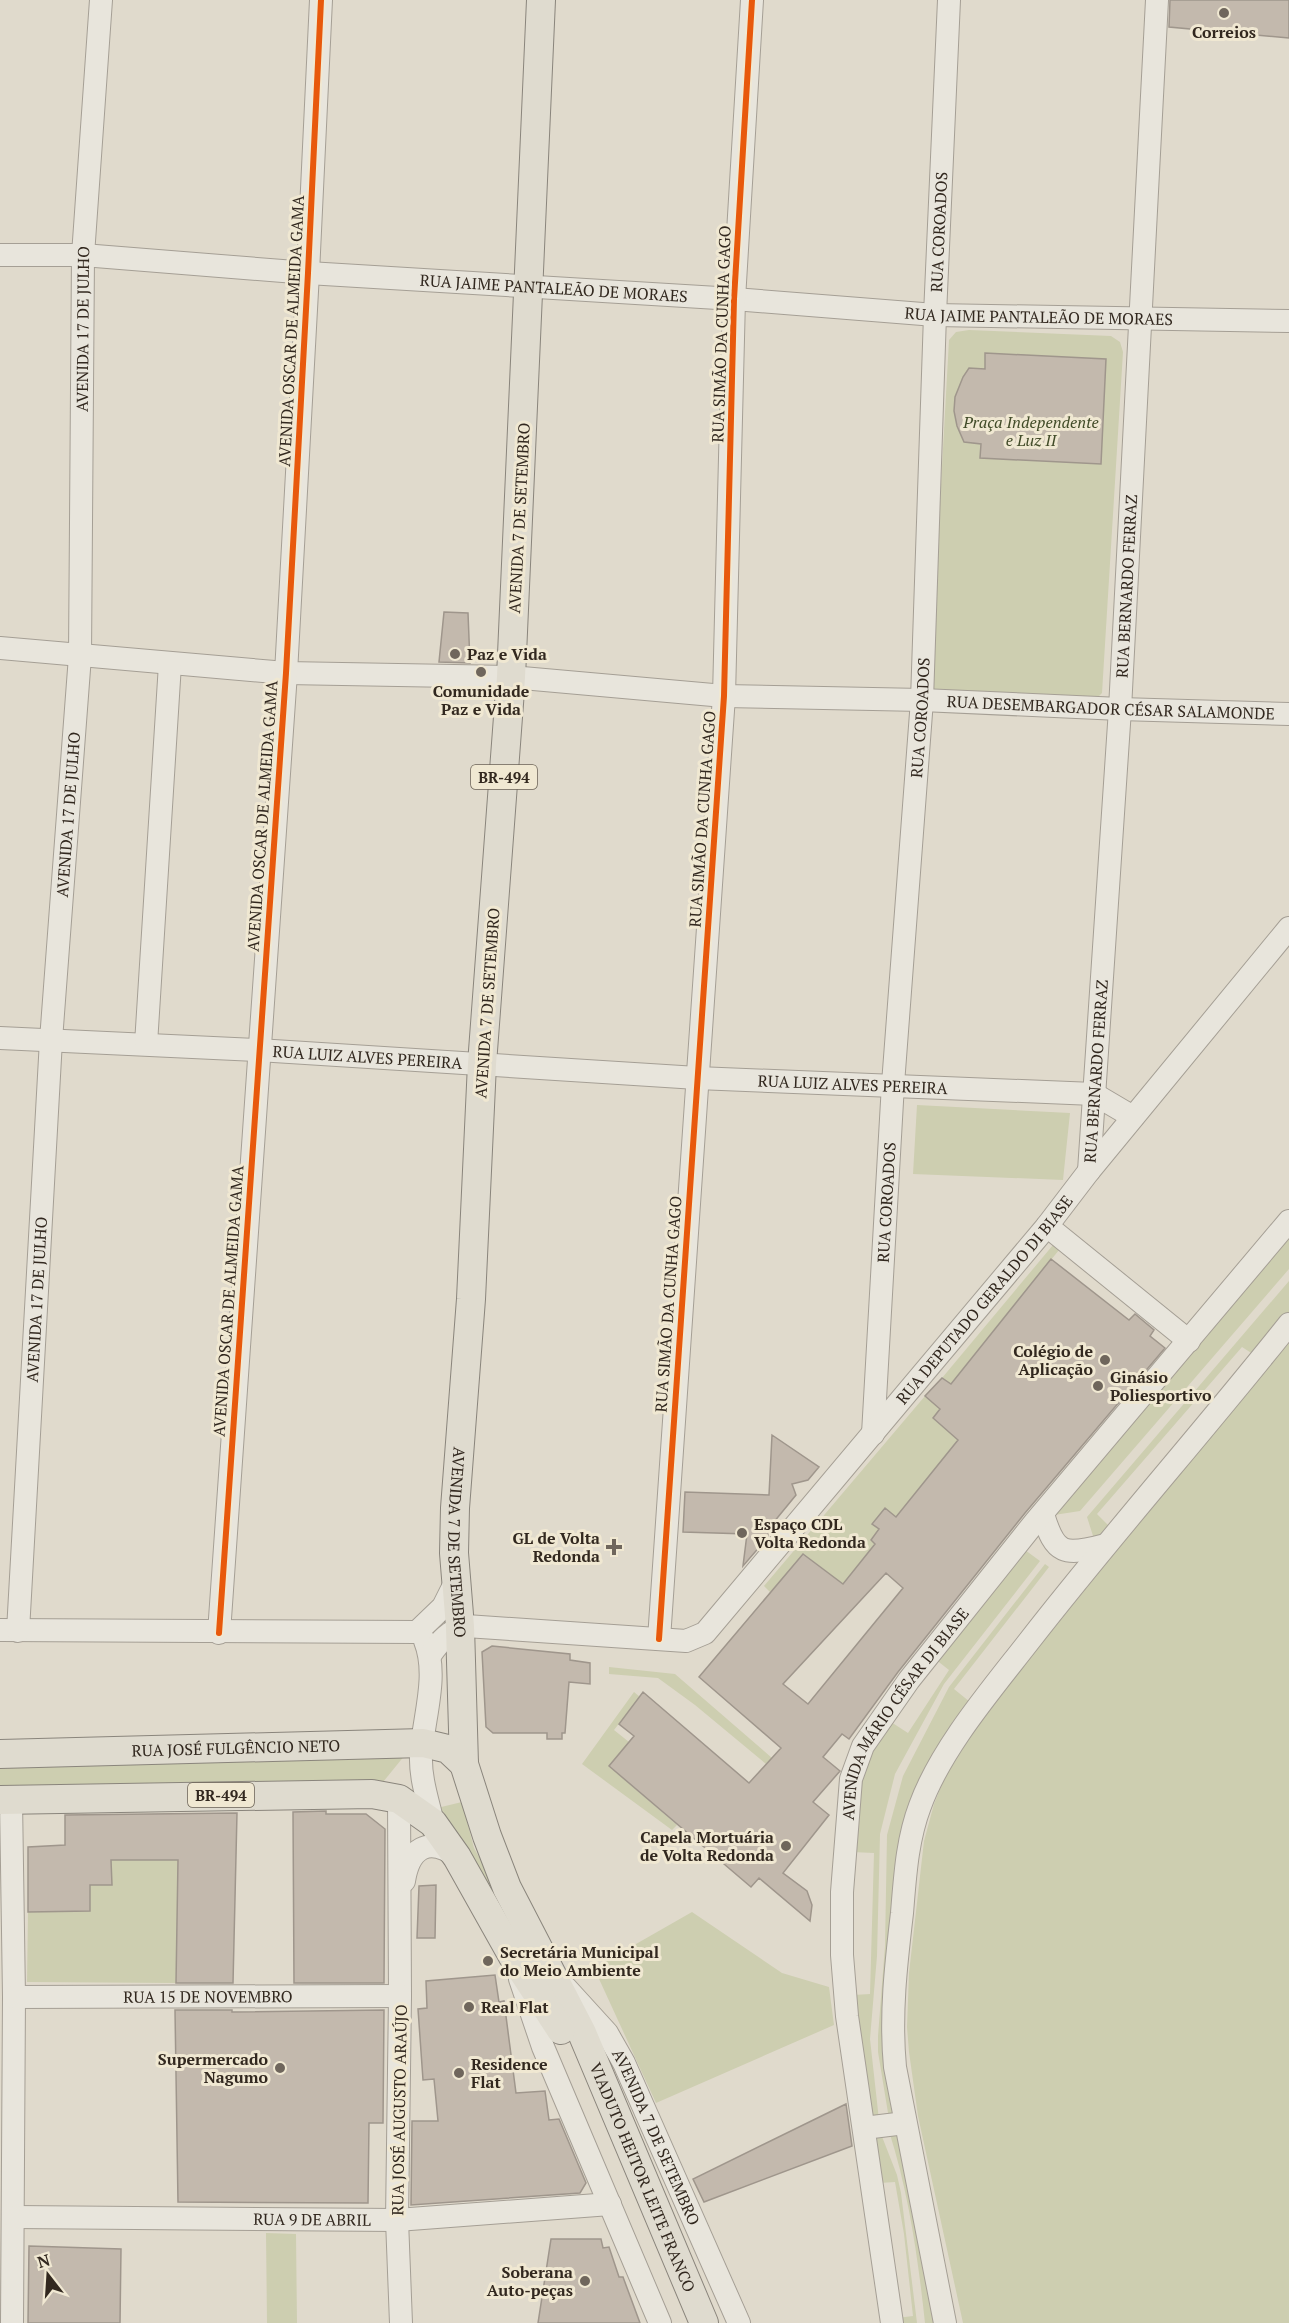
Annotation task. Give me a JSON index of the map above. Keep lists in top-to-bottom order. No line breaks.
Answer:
{"streets":{"main road":["AVENIDA 7 DE SETEMBRO","BR-494","RUA JOSÉ FULGÊNCIO NETO","VIADUTO HEITOR LEITE FRANCO"],"street":["RUA COROADOS","RUA JAIME PANTALEÃO DE MORAES","AVENIDA 17 DE JULHO","AVENIDA OSCAR DE ALMEIDA GAMA","RUA SIMÃO DA CUNHA GAGO","RUA BERNARDO FERRAZ","RUA DESEMBARGADOR CÉSAR SALAMONDE","RUA LUIZ ALVES PEREIRA","RUA DEPUTADO GERALDO DI BIASE","AVENIDA MÁRIO CÉSAR DI BIASE","RUA 15 DE NOVEMBRO","RUA JOSÉ AUGUSTO ARAÚJO","RUA 9 DE ABRIL"]},"crossings":[["RUA COROADOS","RUA JAIME PANTALEÃO DE MORAES"],["RUA COROADOS","RUA DESEMBARGADOR CÉSAR SALAMONDE"],["RUA COROADOS","RUA LUIZ ALVES PEREIRA"],["RUA COROADOS","RUA DEPUTADO GERALDO DI BIASE"],["RUA JAIME PANTALEÃO DE MORAES","AVENIDA 17 DE JULHO"],["RUA JAIME PANTALEÃO DE MORAES","AVENIDA OSCAR DE ALMEIDA GAMA"],["RUA JAIME PANTALEÃO DE MORAES","RUA SIMÃO DA CUNHA GAGO"],["RUA JAIME PANTALEÃO DE MORAES","AVENIDA 7 DE SETEMBRO"],["RUA JAIME PANTALEÃO DE MORAES","RUA BERNARDO FERRAZ"],["AVENIDA 17 DE JULHO","RUA DESEMBARGADOR CÉSAR SALAMONDE"],["AVENIDA 17 DE JULHO","RUA LUIZ ALVES PEREIRA"],["AVENIDA OSCAR DE ALMEIDA GAMA","RUA DESEMBARGADOR CÉSAR SALAMONDE"],["AVENIDA OSCAR DE ALMEIDA GAMA","RUA LUIZ ALVES PEREIRA"],["RUA SIMÃO DA CUNHA GAGO","RUA DESEMBARGADOR CÉSAR SALAMONDE"],["RUA SIMÃO DA CUNHA GAGO","RUA LUIZ ALVES PEREIRA"],["RUA SIMÃO DA CUNHA GAGO","RUA DEPUTADO GERALDO DI BIASE"],["AVENIDA 7 DE SETEMBRO","RUA DESEMBARGADOR CÉSAR SALAMONDE"],["AVENIDA 7 DE SETEMBRO","RUA LUIZ ALVES PEREIRA"],["AVENIDA 7 DE SETEMBRO","RUA DEPUTADO GERALDO DI BIASE"],["AVENIDA 7 DE SETEMBRO","RUA JOSÉ FULGÊNCIO NETO"],["AVENIDA 7 DE SETEMBRO","VIADUTO HEITOR LEITE FRANCO"],["RUA BERNARDO FERRAZ","RUA DESEMBARGADOR CÉSAR SALAMONDE"],["RUA BERNARDO FERRAZ","RUA LUIZ ALVES PEREIRA"],["RUA BERNARDO FERRAZ","RUA DEPUTADO GERALDO DI BIASE"],["BR-494","RUA JOSÉ AUGUSTO ARAÚJO"],["RUA 15 DE NOVEMBRO","RUA JOSÉ AUGUSTO ARAÚJO"],["RUA JOSÉ AUGUSTO ARAÚJO","RUA 9 DE ABRIL"]],"parks":["Praça Independente e Luz II"],"places":{"other":["Correios","Paz e Vida","Comunidade Paz e Vida","Colégio de Aplicação","Ginásio Poliesportivo","Espaço CDL Volta Redonda","Capela Mortuária de Volta Redonda","Secretária Municipal do Meio Ambiente","Real Flat","Supermercado Nagumo","Residence Flat","Soberana Auto-peças"],"health":["GL de Volta Redonda"]},"north":"top"}
